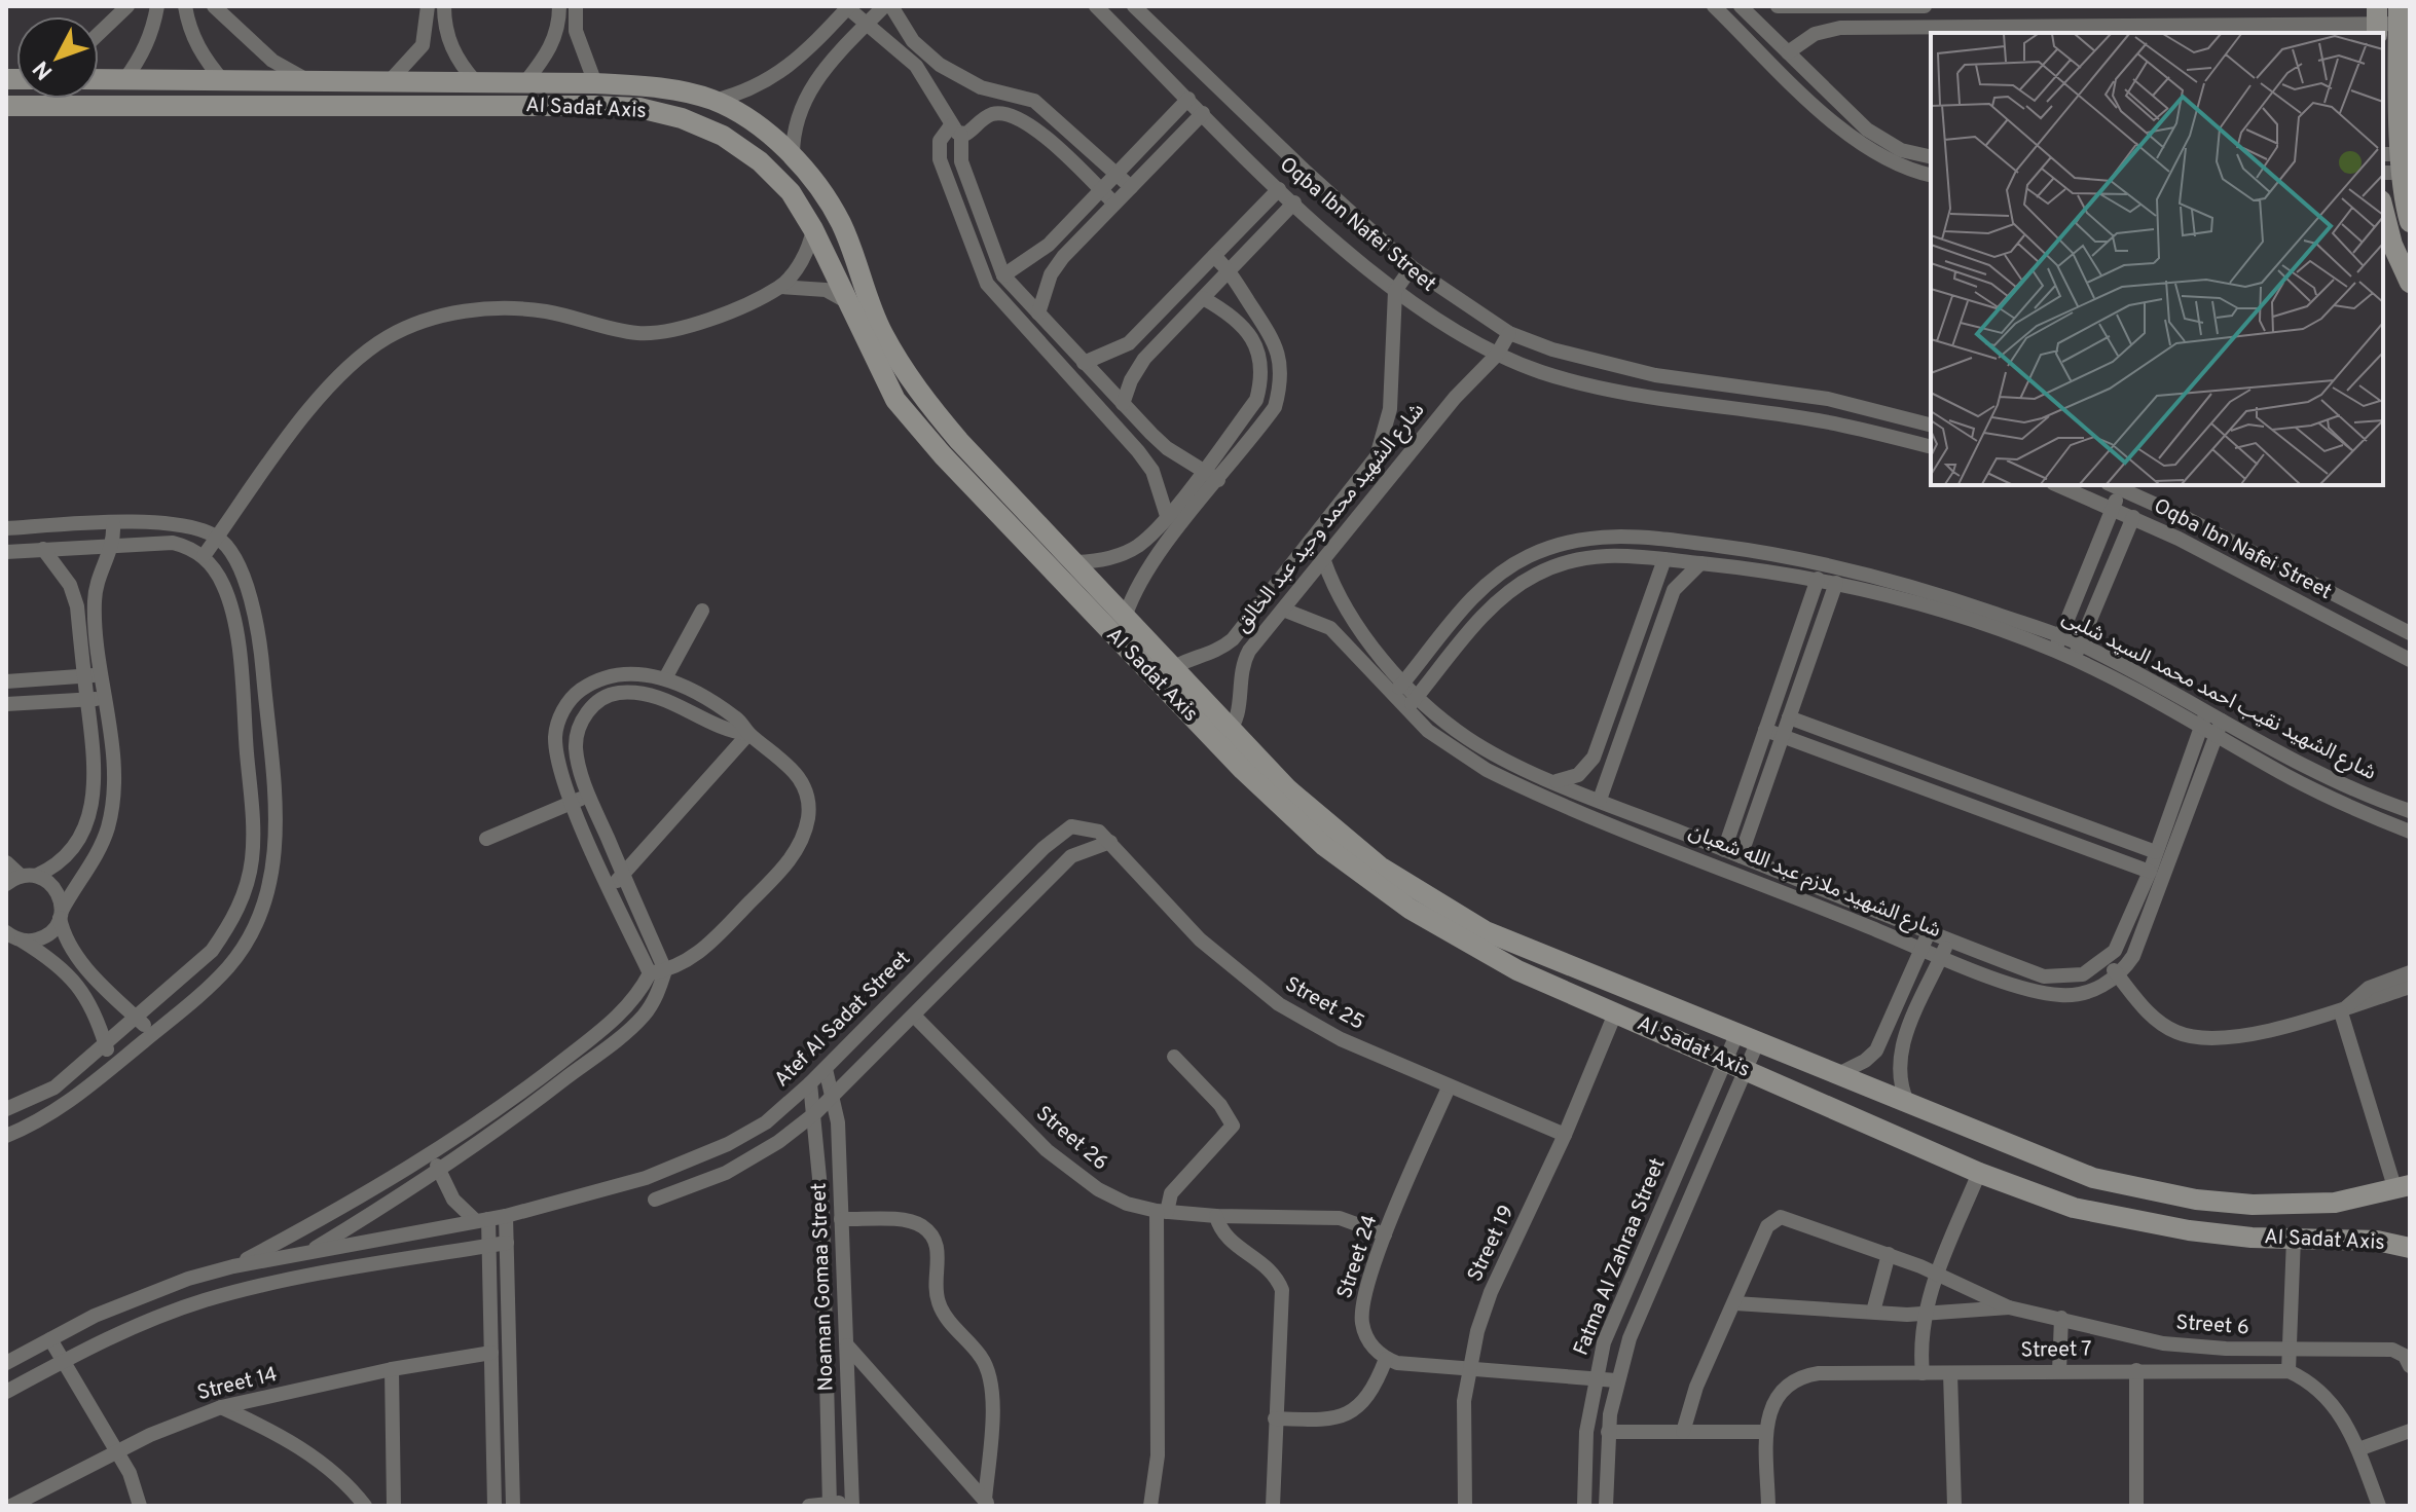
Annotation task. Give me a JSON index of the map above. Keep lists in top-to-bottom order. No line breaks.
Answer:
{"streets":{"street":["Al Sadat Axis","Oqba Ibn Nafei Street","شارع الشهيد محمد وحيد عبد الخالق","شارع الشهيد نقيب احمد محمد السيد شلبى","شارع الشهيد ملازم عبد الله شعبان","Street 25","Atef Al Sadat Street","Street 26","Street 19","Street 24","Fatma Al Zahraa Street","Noaman Gomaa Street","Street 6","Street 7","Street 14"]},"crossings":[["Al Sadat Axis","شارع الشهيد محمد وحيد عبد الخالق"],["Al Sadat Axis","Street 19"],["Al Sadat Axis","Fatma Al Zahraa Street"],["Oqba Ibn Nafei Street","شارع الشهيد محمد وحيد عبد الخالق"],["شارع الشهيد محمد وحيد عبد الخالق","شارع الشهيد ملازم عبد الله شعبان"],["شارع الشهيد نقيب احمد محمد السيد شلبى","شارع الشهيد ملازم عبد الله شعبان"],["Street 25","Atef Al Sadat Street"],["Street 25","Street 19"],["Street 25","Street 24"],["Atef Al Sadat Street","Noaman Gomaa Street"],["Street 26","Street 24"]],"north":"bottom left"}
